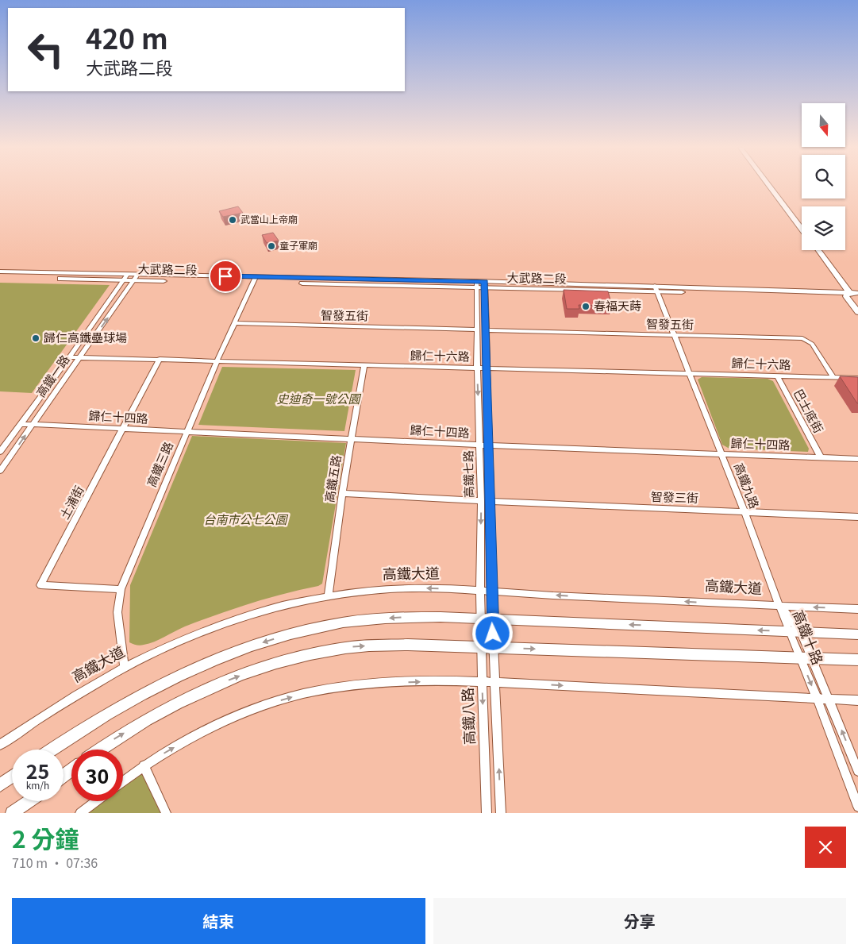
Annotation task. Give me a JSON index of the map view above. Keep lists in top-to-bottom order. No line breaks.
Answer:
{"streets":{"street":["大武路二段","智發五街","歸仁十六路","高鐵一路","巴士底街","歸仁十四路","高鐵三路","高鐵七路","高鐵五路","高鐵九路","智發三街","土浦街","高鐵大道","高鐵十路","高鐵八路"]},"crossings":[["大武路二段","高鐵一路"],["大武路二段","高鐵三路"],["大武路二段","高鐵七路"],["大武路二段","高鐵九路"],["智發五街","歸仁十六路"],["智發五街","高鐵三路"],["智發五街","高鐵七路"],["智發五街","高鐵九路"],["歸仁十六路","高鐵一路"],["歸仁十六路","巴士底街"],["歸仁十六路","高鐵三路"],["歸仁十六路","高鐵七路"],["歸仁十六路","高鐵五路"],["歸仁十六路","高鐵九路"],["歸仁十六路","土浦街"],["高鐵一路","歸仁十四路"],["巴士底街","歸仁十四路"],["歸仁十四路","高鐵三路"],["歸仁十四路","高鐵七路"],["歸仁十四路","高鐵五路"],["歸仁十四路","高鐵九路"],["歸仁十四路","土浦街"],["高鐵三路","土浦街"],["高鐵三路","高鐵大道"],["高鐵七路","智發三街"],["高鐵七路","高鐵大道"],["高鐵七路","高鐵八路"],["高鐵五路","高鐵大道"],["高鐵九路","智發三街"],["高鐵九路","高鐵大道"],["高鐵九路","高鐵十路"],["高鐵大道","高鐵十路"]],"parks":["史迪奇一號公園","台南市公七公園"],"places":["武當山上帝廟","童子軍廟","春福天蒔","歸仁高鐵壘球場"],"north":"bottom","page":{"turn":["420 m","大武路二段"],"speed":"25 km/h","limit":"30","heading":["2 分鐘","710 m · 07:36"],"buttons":["結束","分享"]}}
